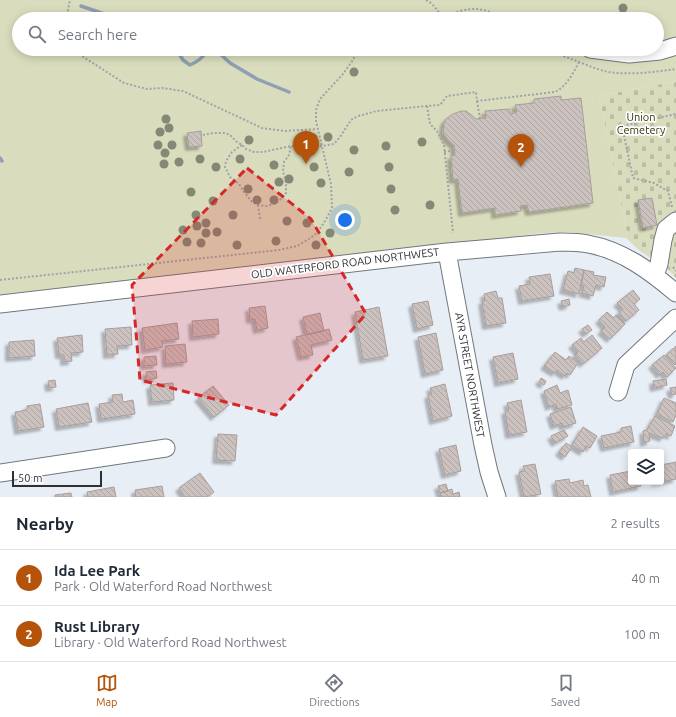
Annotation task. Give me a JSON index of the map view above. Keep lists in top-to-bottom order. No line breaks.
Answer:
{"streets":{"street":["OLD WATERFORD ROAD NORTHWEST","AYR STREET NORTHWEST"]},"crossings":[["OLD WATERFORD ROAD NORTHWEST","AYR STREET NORTHWEST"]],"parks":["Union Cemetery"],"scale_bar":"50 m","page":{"search":"Search here","pins":["1","2"],"scale":"50 m","heading":["Nearby","2 results"],"list":[{"mark":"1","name":"Ida Lee Park","note":"Park · Old Waterford Road Northwest","value":"40 m"},{"mark":"2","name":"Rust Library","note":"Library · Old Waterford Road Northwest","value":"100 m"}],"nav":["Map","Directions","Saved"]}}
